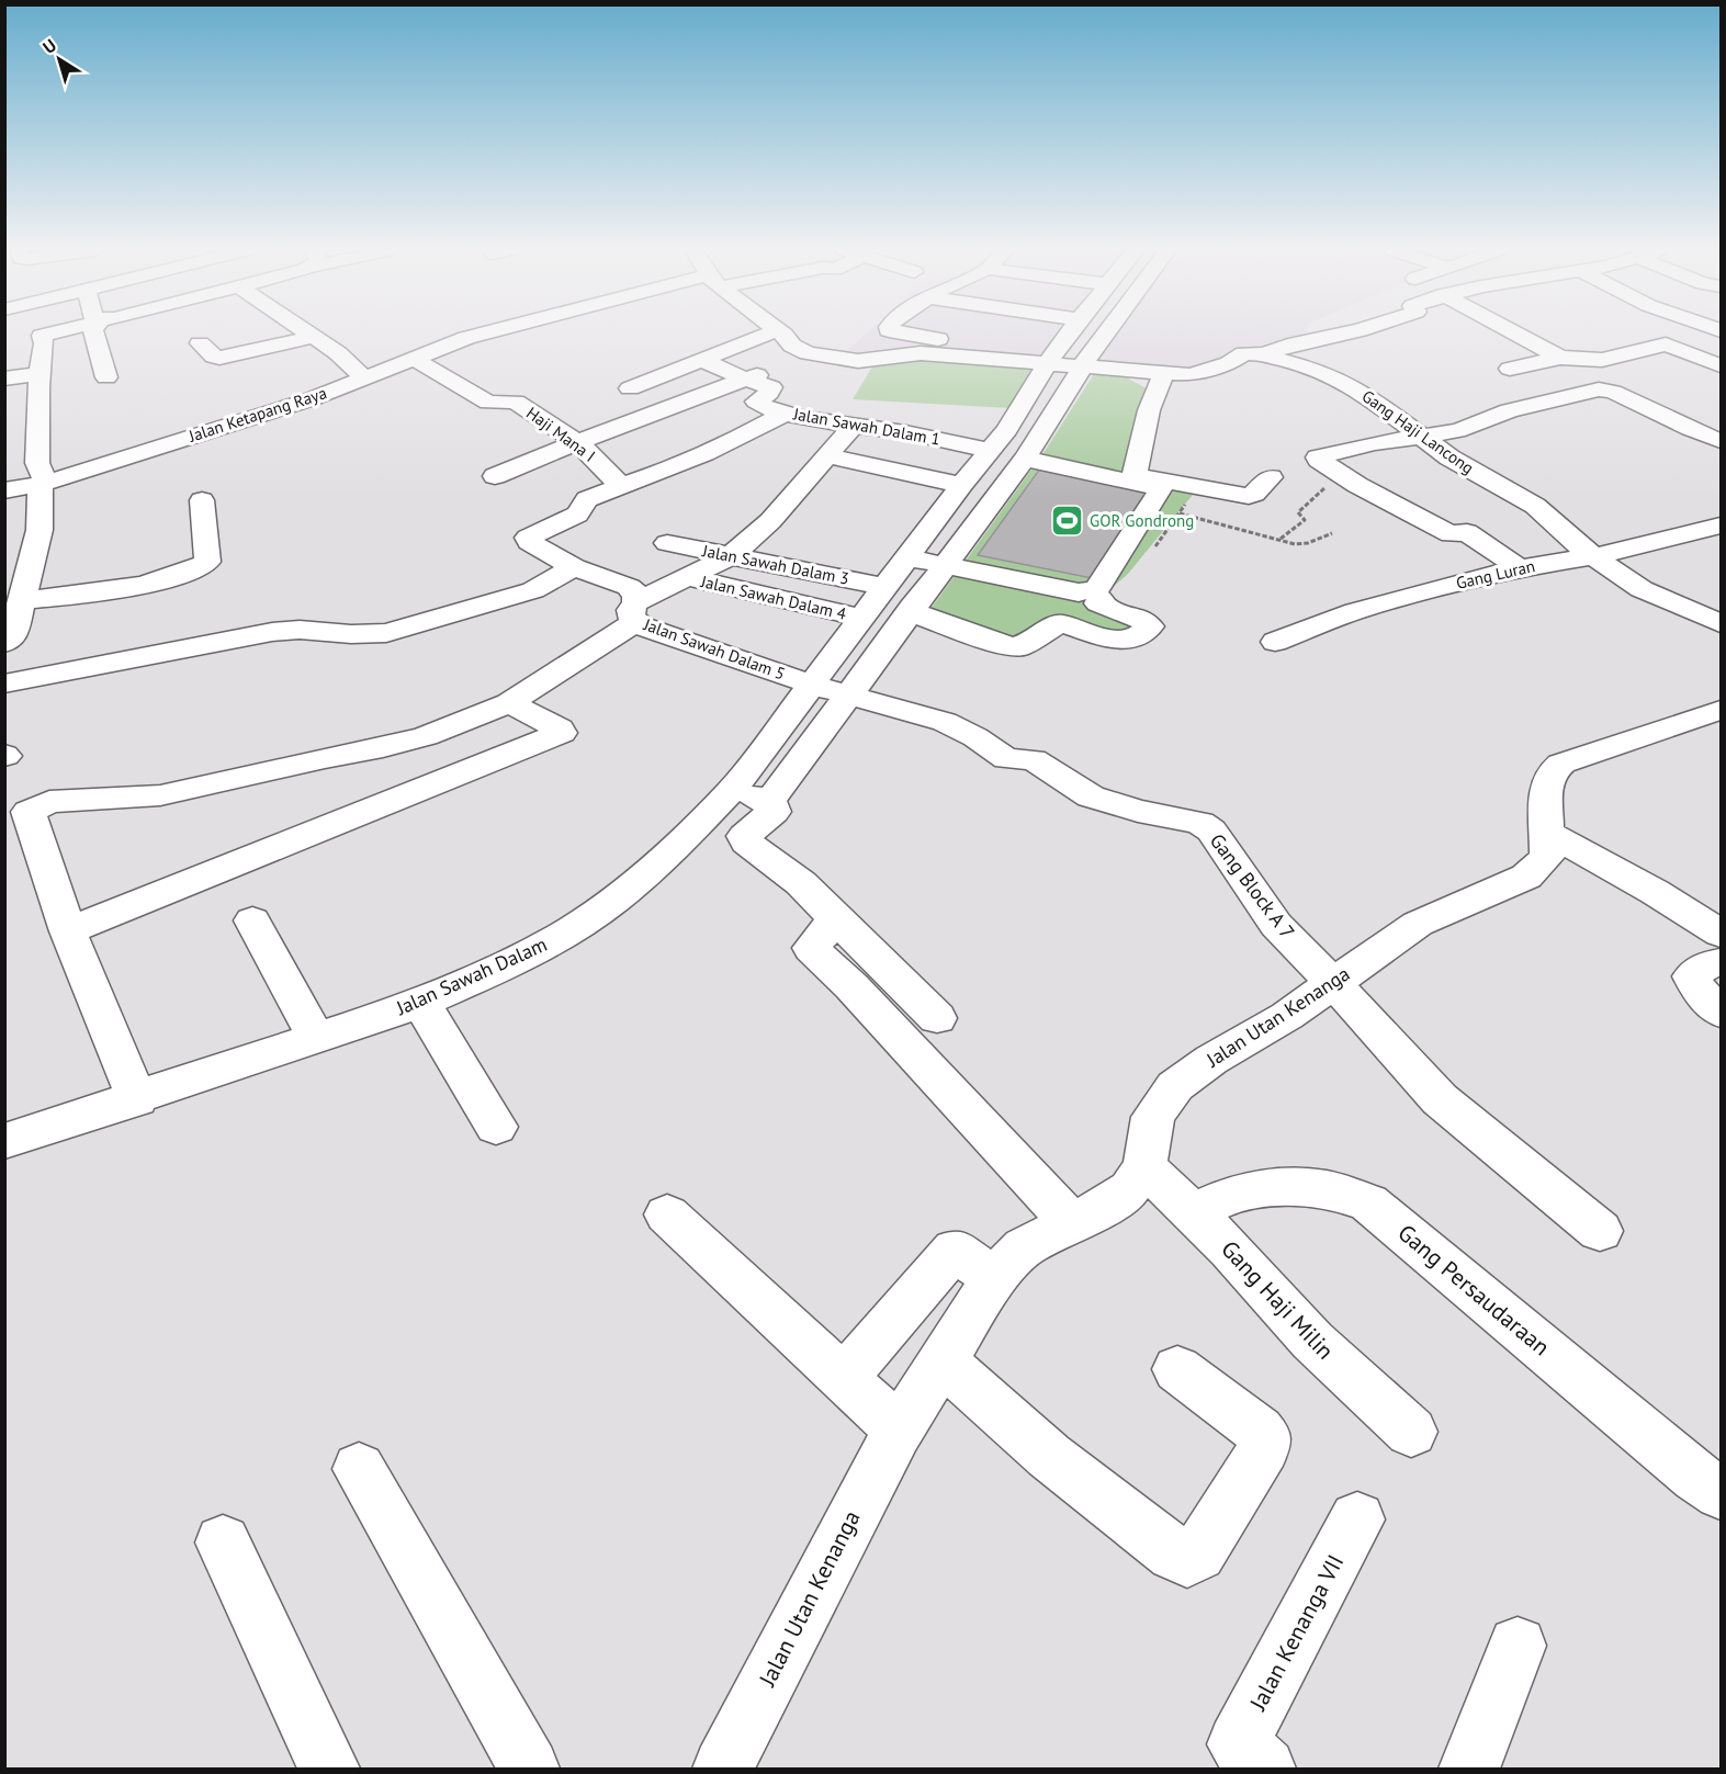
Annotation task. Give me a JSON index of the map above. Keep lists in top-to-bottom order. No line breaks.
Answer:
{"streets":{"street":["Jalan Ketapang Raya","Jalan Sawah Dalam 1","Gang Haji Lancong","Haji Mana I","Jalan Sawah Dalam 3","Gang Luran","Jalan Sawah Dalam 4","Jalan Sawah Dalam 5","Gang Block A 7","Jalan Sawah Dalam","Jalan Utan Kenanga","Gang Persaudaraan","Gang Haji Milin","Jalan Kenanga VII"]},"crossings":[["Jalan Ketapang Raya","Haji Mana I"],["Gang Haji Lancong","Gang Luran"],["Haji Mana I","Jalan Sawah Dalam 5"],["Jalan Sawah Dalam 3","Jalan Sawah Dalam"],["Jalan Sawah Dalam 4","Jalan Sawah Dalam"],["Jalan Sawah Dalam 5","Gang Block A 7"],["Jalan Sawah Dalam 5","Jalan Sawah Dalam"],["Gang Block A 7","Jalan Utan Kenanga"],["Jalan Utan Kenanga","Gang Haji Milin"],["Gang Persaudaraan","Gang Haji Milin"]],"places":{"sports":["GOR Gondrong"]},"north":"top left"}
